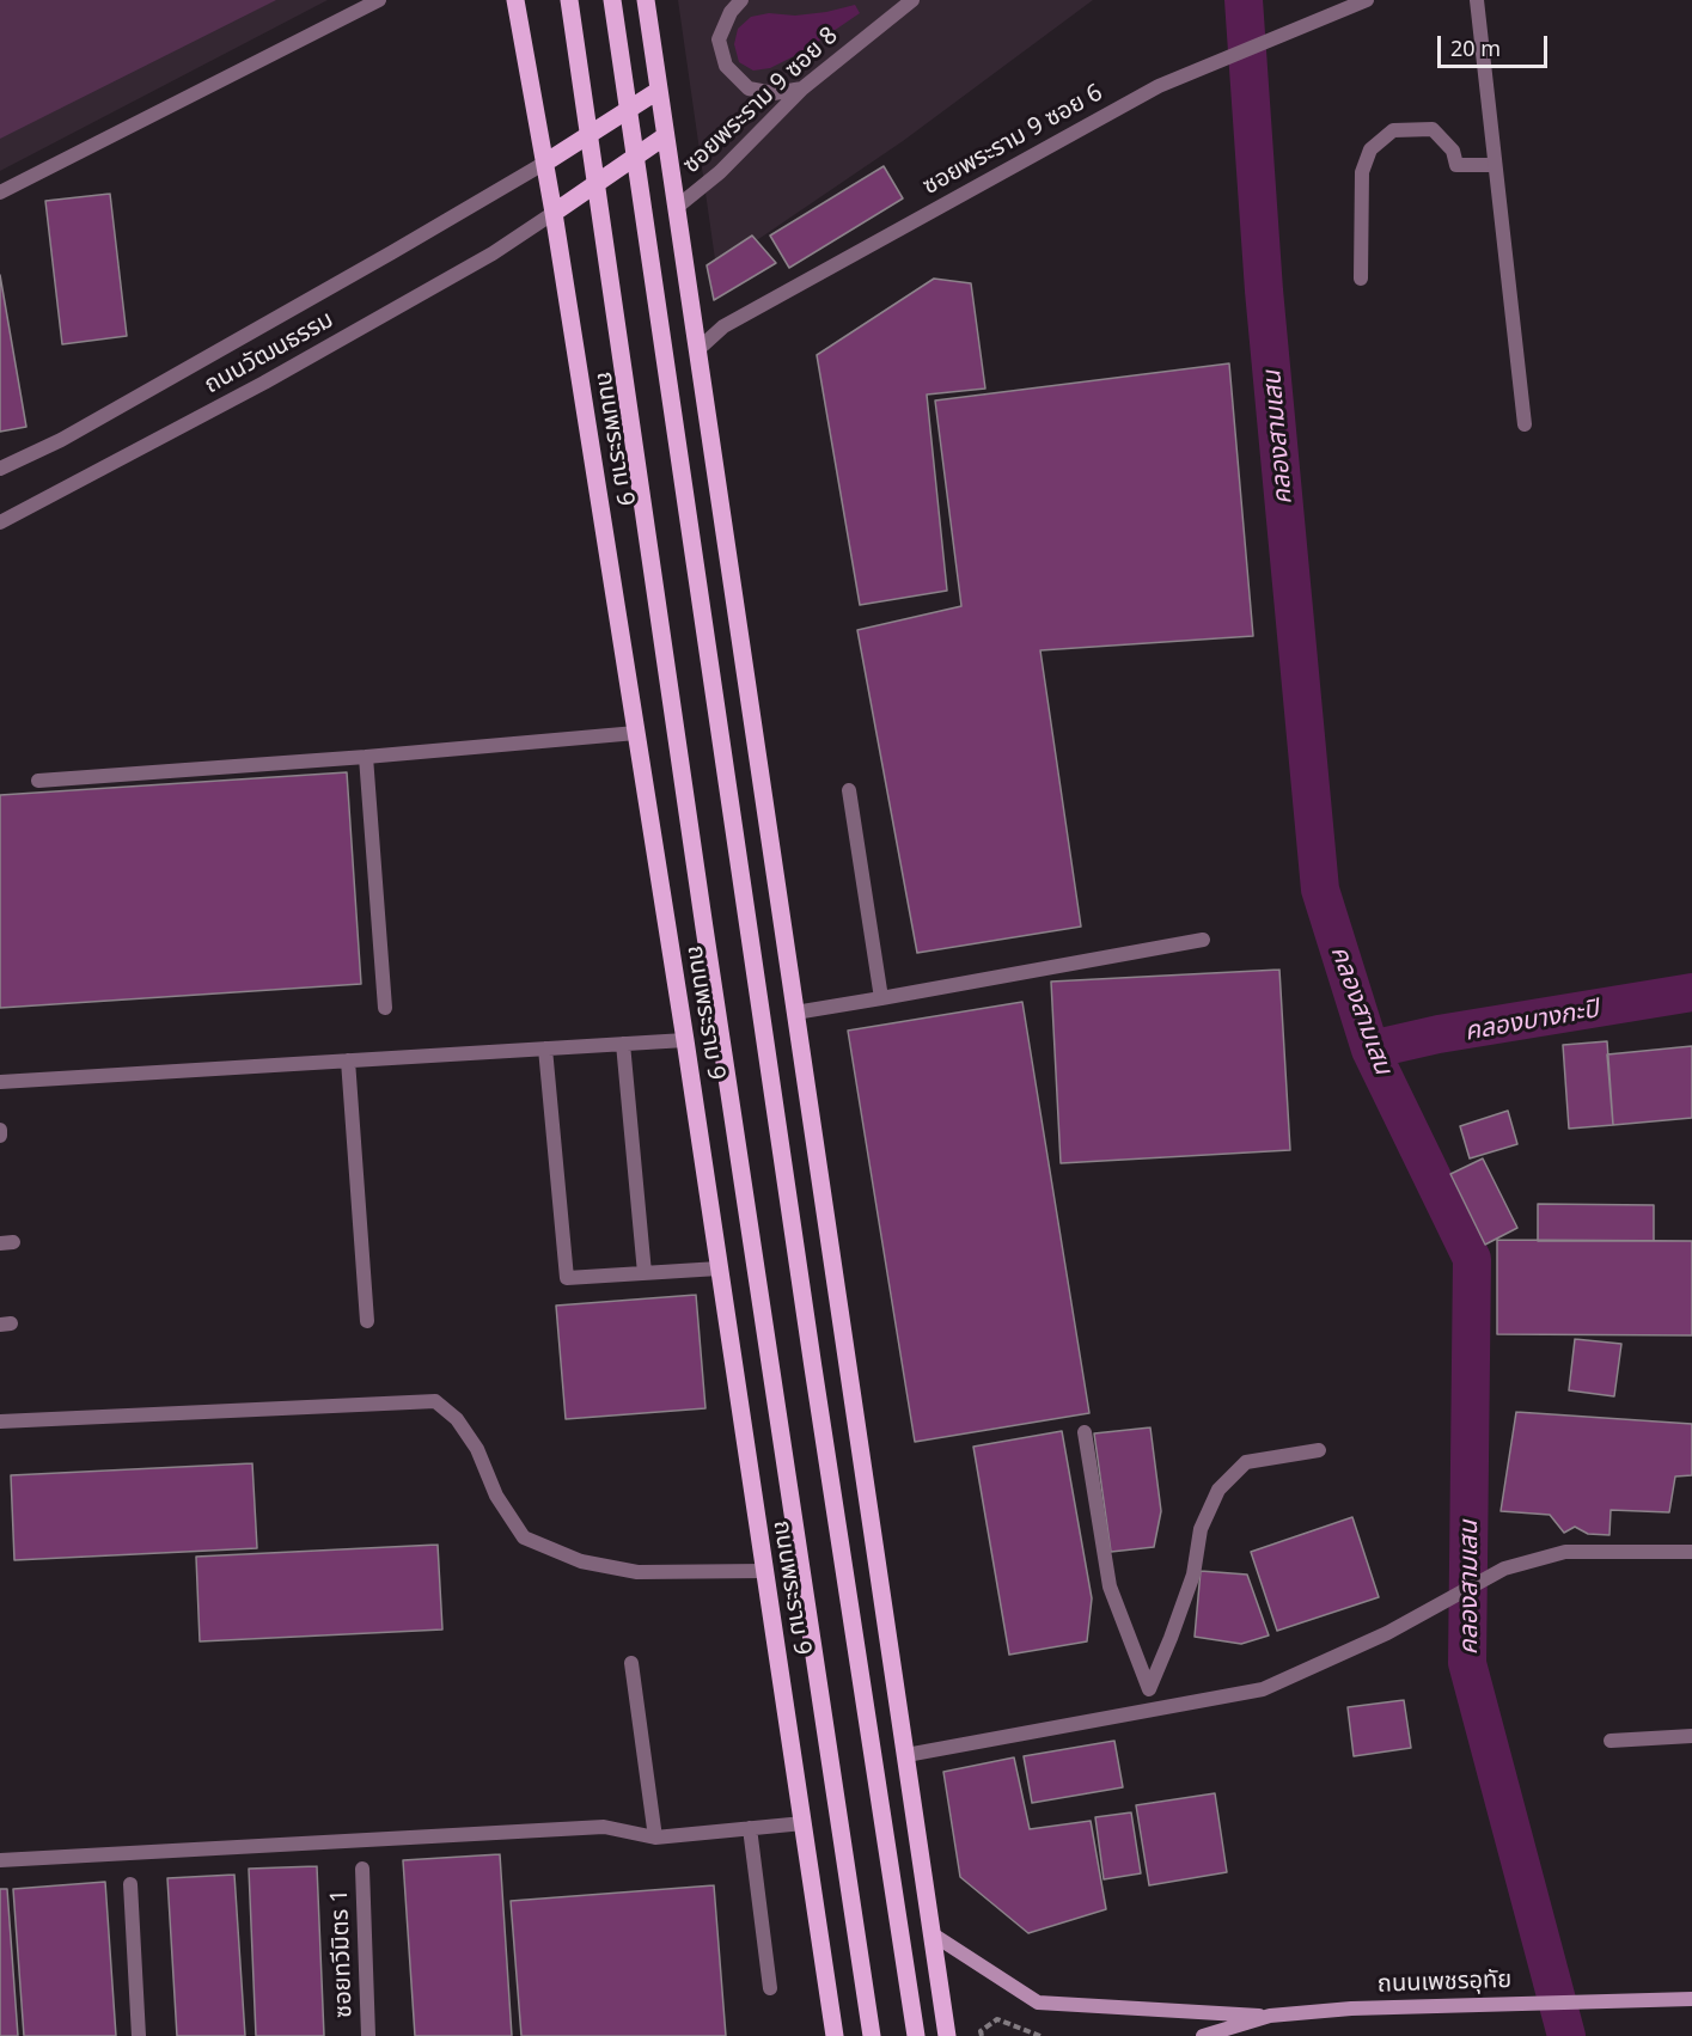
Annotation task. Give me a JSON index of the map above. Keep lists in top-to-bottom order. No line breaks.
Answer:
{"streets":{"main road":["ถนนพระราม 9","ถนนเพชรอุทัย"],"street":["ซอยพระราม 9 ซอย 8","ซอยพระราม 9 ซอย 6","ถนนวัฒนธรรม","ซอยทวีมิตร 1"]},"crossings":[["ถนนวัฒนธรรม","ถนนพระราม 9"]],"water":["คลองสามเสน","คลองบางกะปิ"],"scale_bar":"20 m"}
